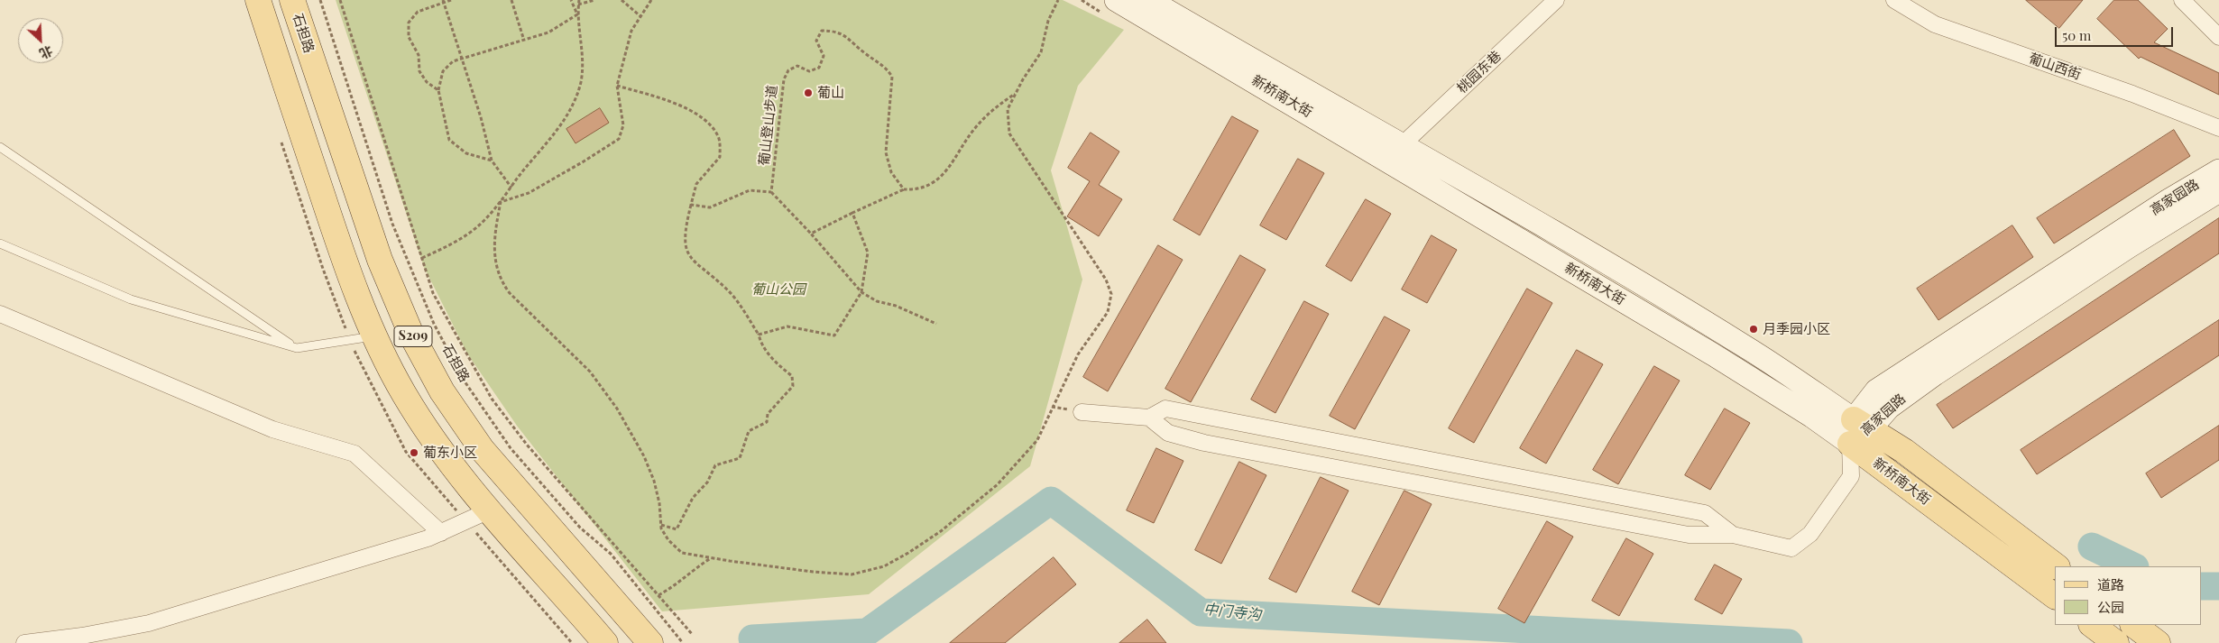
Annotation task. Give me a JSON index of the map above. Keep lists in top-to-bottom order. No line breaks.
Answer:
{"streets":{"main road":["石担路","新桥南大街","高家园路","S209"],"street":["葡山西街","桃园东巷"],"path":["葡山登山步道"]},"crossings":[["桃园东巷","新桥南大街"],["新桥南大街","高家园路"]],"water":["中门寺沟"],"parks":["葡山公园"],"places":["葡山","月季园小区","葡东小区"],"legend":["道路","公园"],"scale_bar":"50 m","north":"bottom right"}
